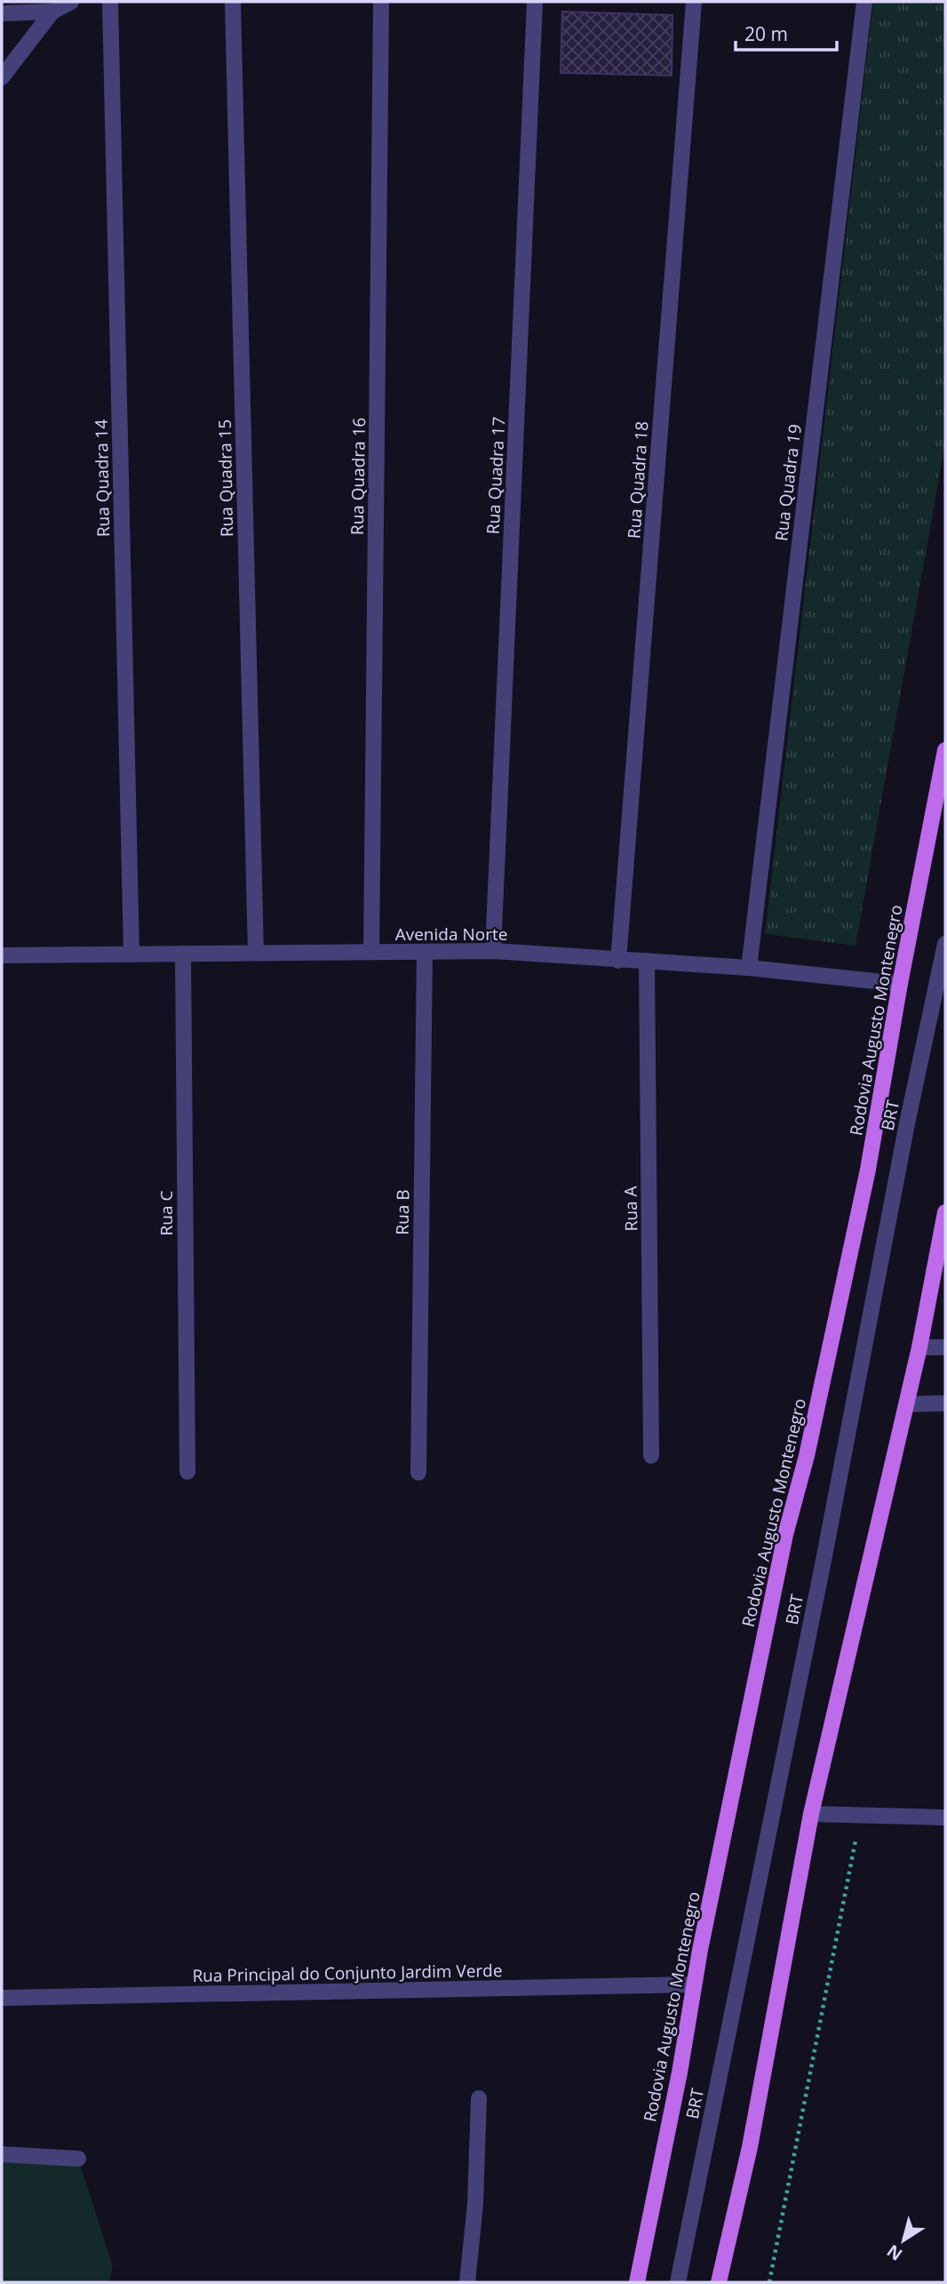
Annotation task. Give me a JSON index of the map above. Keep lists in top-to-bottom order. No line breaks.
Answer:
{"streets":{"main road":["Rodovia Augusto Montenegro"],"street":["Rua Quadra 17","Rua Quadra 16","Rua Quadra 14","Rua Quadra 15","Rua Quadra 18","Rua Quadra 19","Avenida Norte","BRT","Rua A","Rua B","Rua C","Rua Principal do Conjunto Jardim Verde"]},"crossings":[["Rua Quadra 17","Avenida Norte"],["Rua Quadra 16","Avenida Norte"],["Rua Quadra 14","Avenida Norte"],["Rua Quadra 15","Avenida Norte"],["Rua Quadra 18","Avenida Norte"],["Rua Quadra 19","Avenida Norte"],["Avenida Norte","Rodovia Augusto Montenegro"],["Avenida Norte","Rua A"],["Avenida Norte","Rua B"],["Avenida Norte","Rua C"],["Rodovia Augusto Montenegro","Rua Principal do Conjunto Jardim Verde"]],"scale_bar":"20 m","north":"bottom left"}
